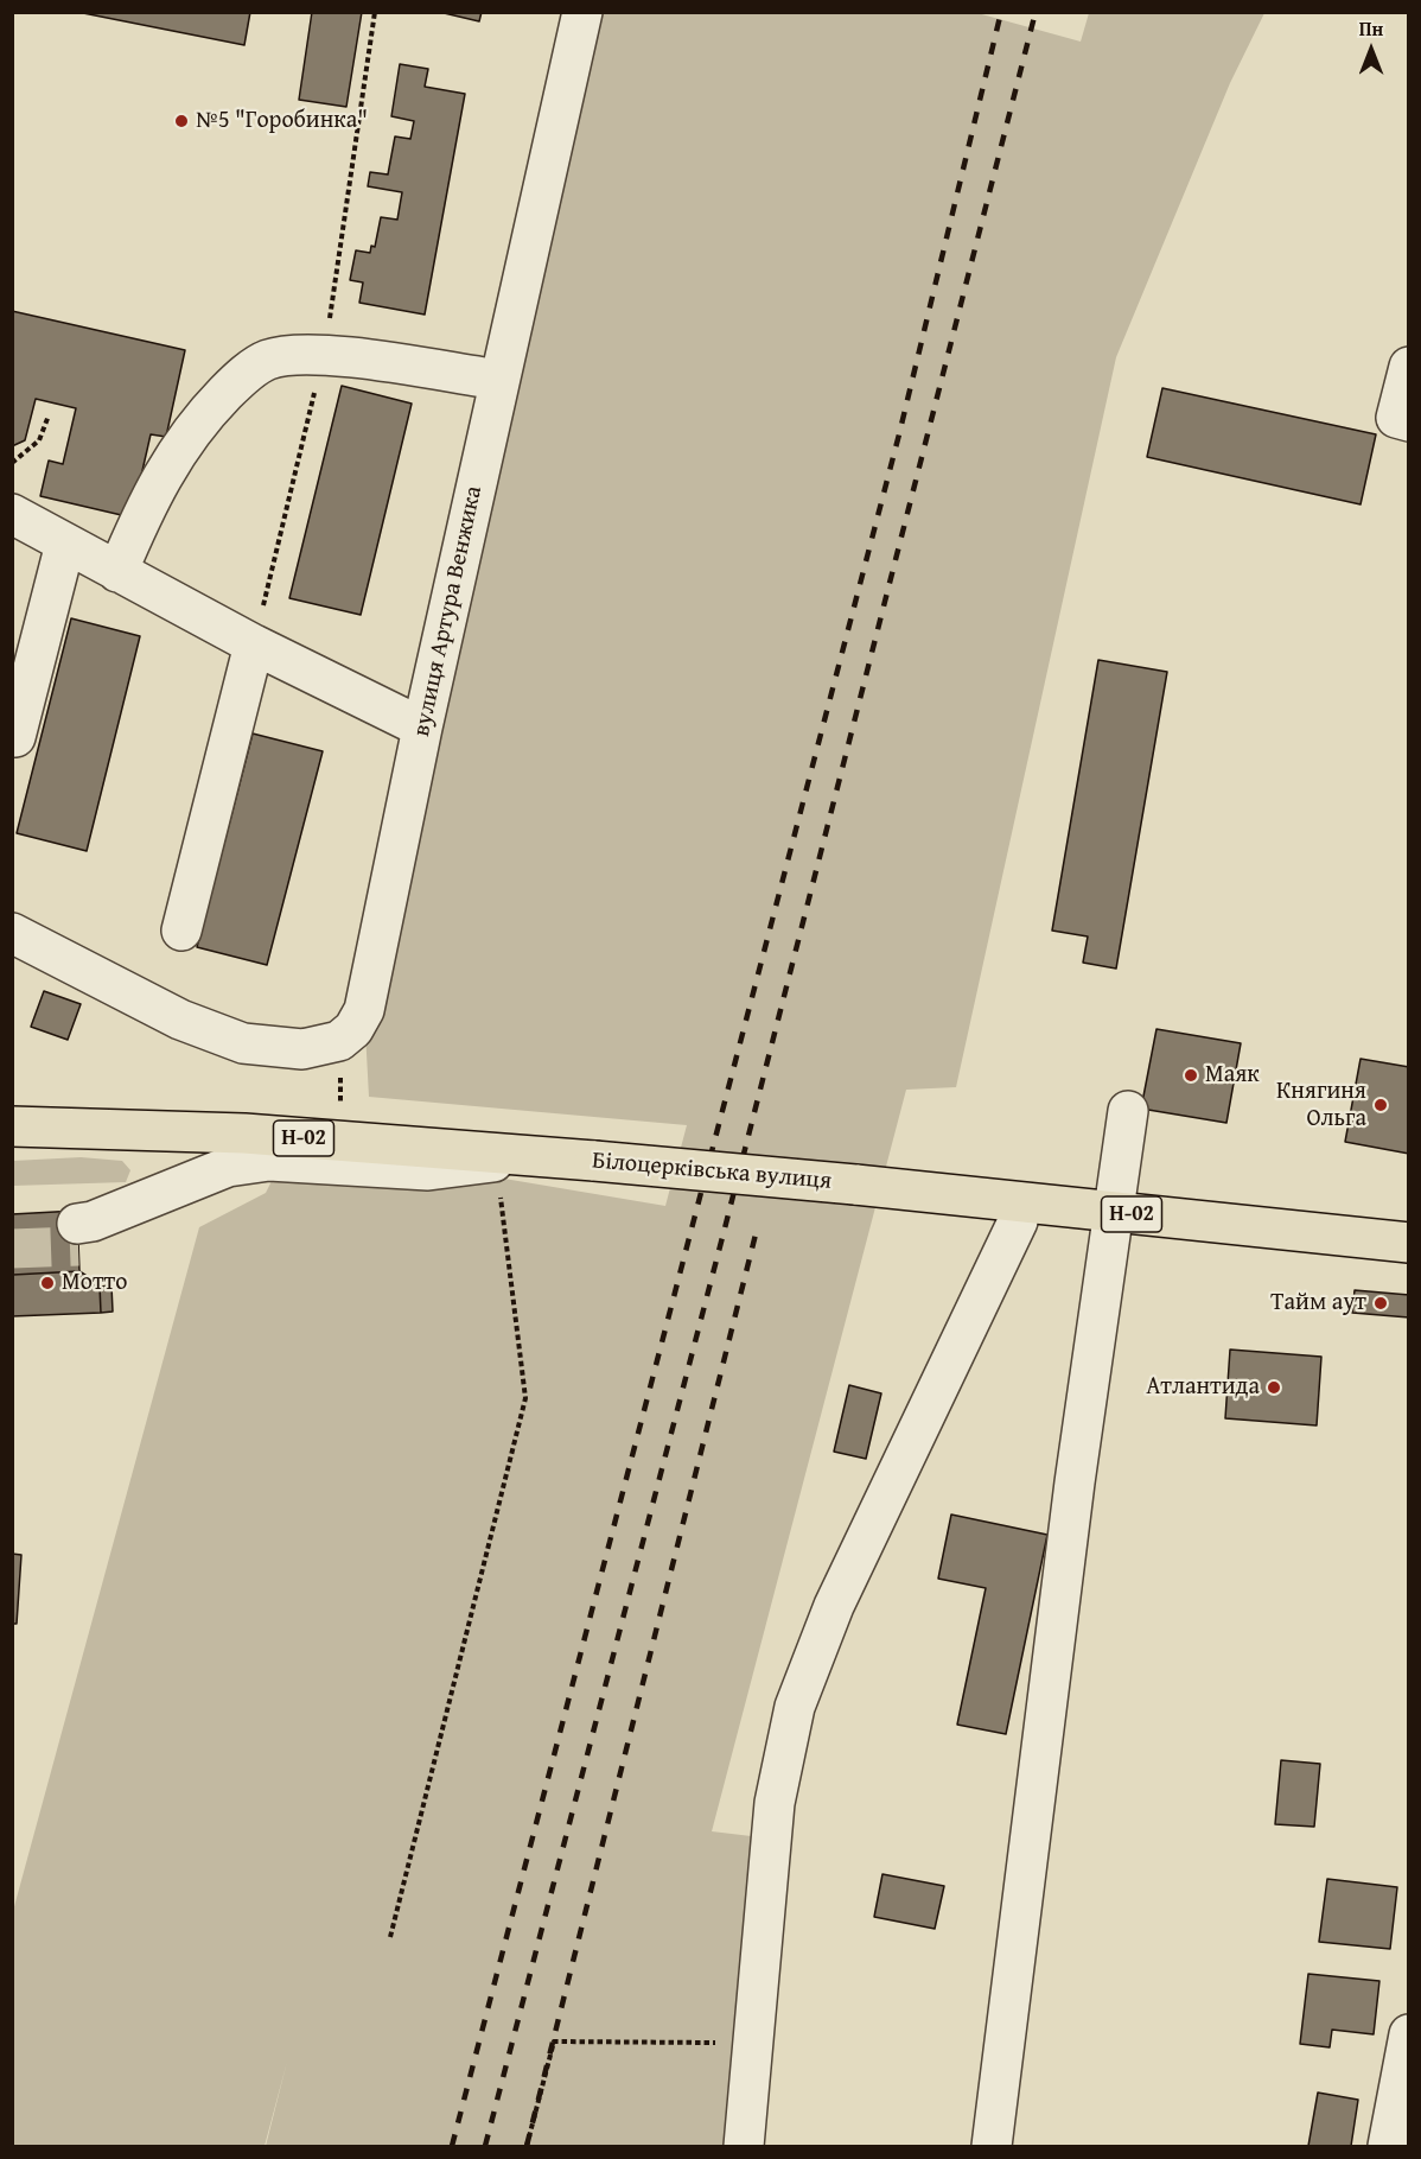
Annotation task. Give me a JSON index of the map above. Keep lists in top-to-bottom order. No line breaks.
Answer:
{"streets":{"main road":["Н-02","Білоцерківська вулиця"],"street":["вулиця Артура Венжика"]},"places":["№5 \"Горобинка\"","Маяк","Княгиня Ольга","Мотто","Тайм аут","Атлантида"],"north":"top"}
